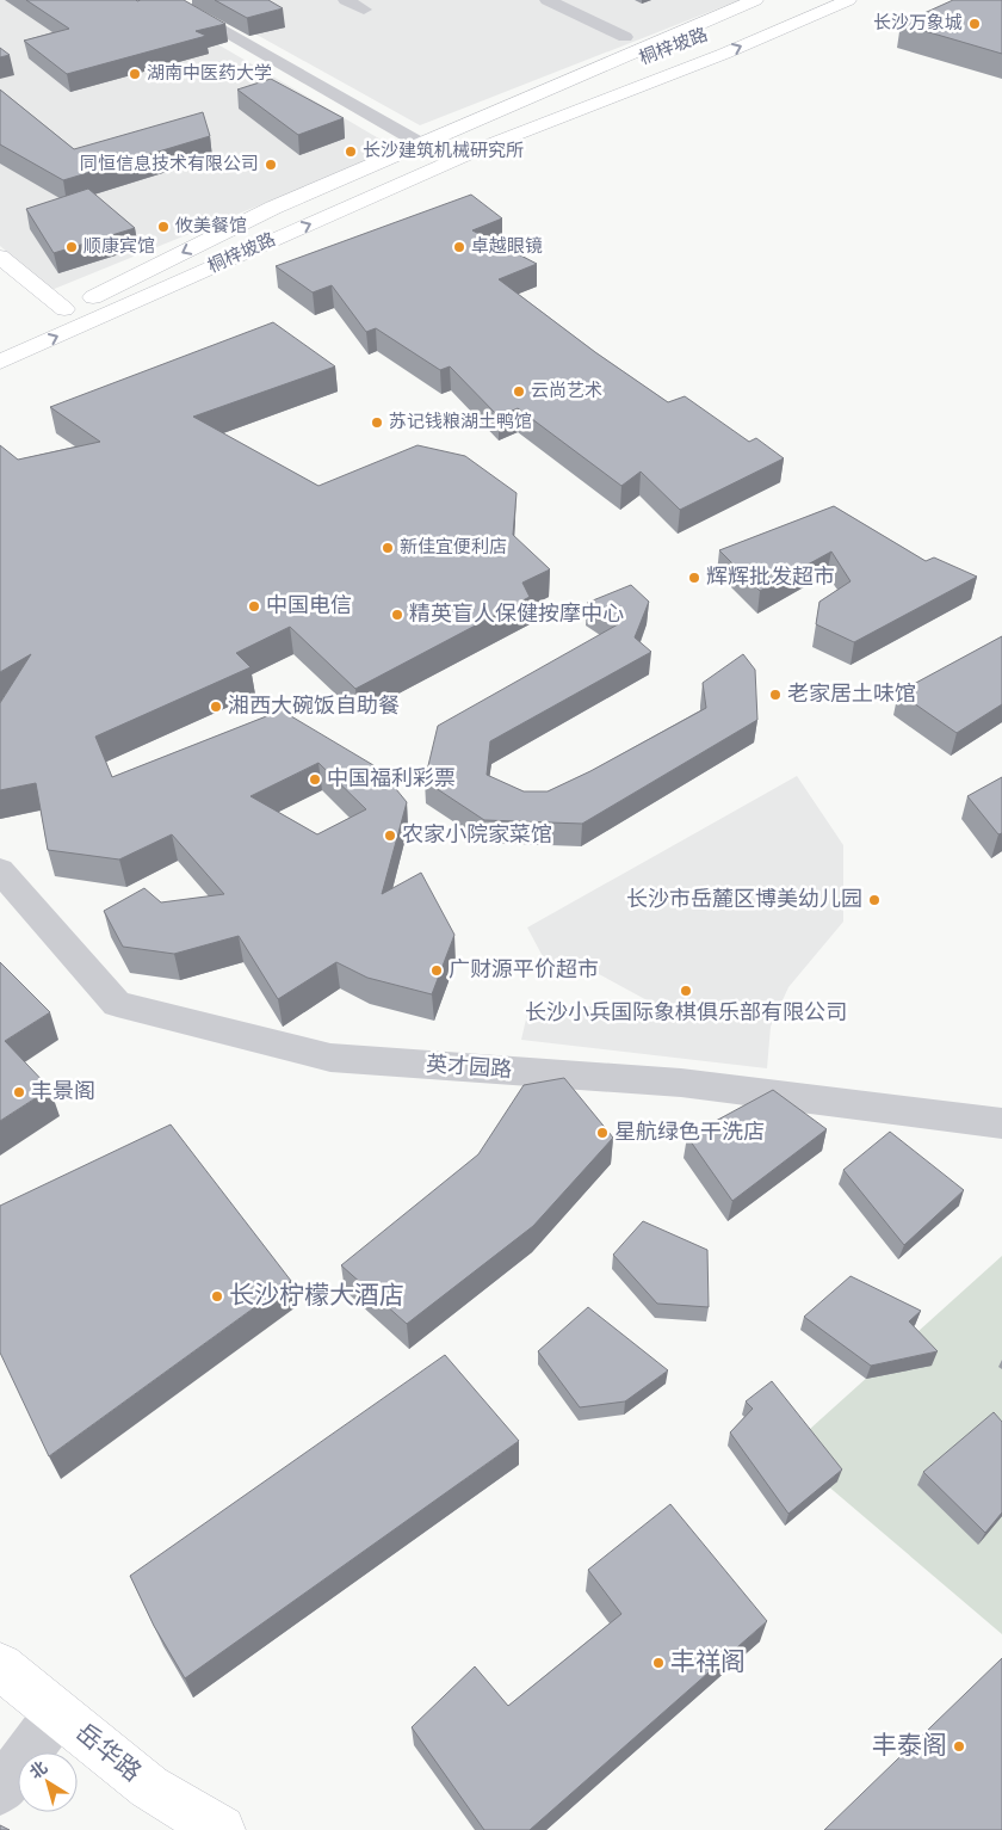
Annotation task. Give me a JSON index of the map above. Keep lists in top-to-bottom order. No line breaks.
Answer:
{"streets":{"main road":["桐梓坡路","岳华路"],"street":["英才园路"]},"places":["长沙万象城","湖南中医药大学","长沙建筑机械研究所","同恒信息技术有限公司","攸美餐馆","顺康宾馆","卓越眼镜","云尚艺术","苏记钱粮湖土鸭馆","新佳宜便利店","辉辉批发超市","中国电信","精英盲人保健按摩中心","老家居土味馆","湘西大碗饭自助餐","中国福利彩票","农家小院家菜馆","长沙市岳麓区博美幼儿园","广财源平价超市","长沙小兵国际象棋俱乐部有限公司","丰景阁","星航绿色干洗店","长沙柠檬大酒店","丰祥阁","丰泰阁"],"north":"top left"}
